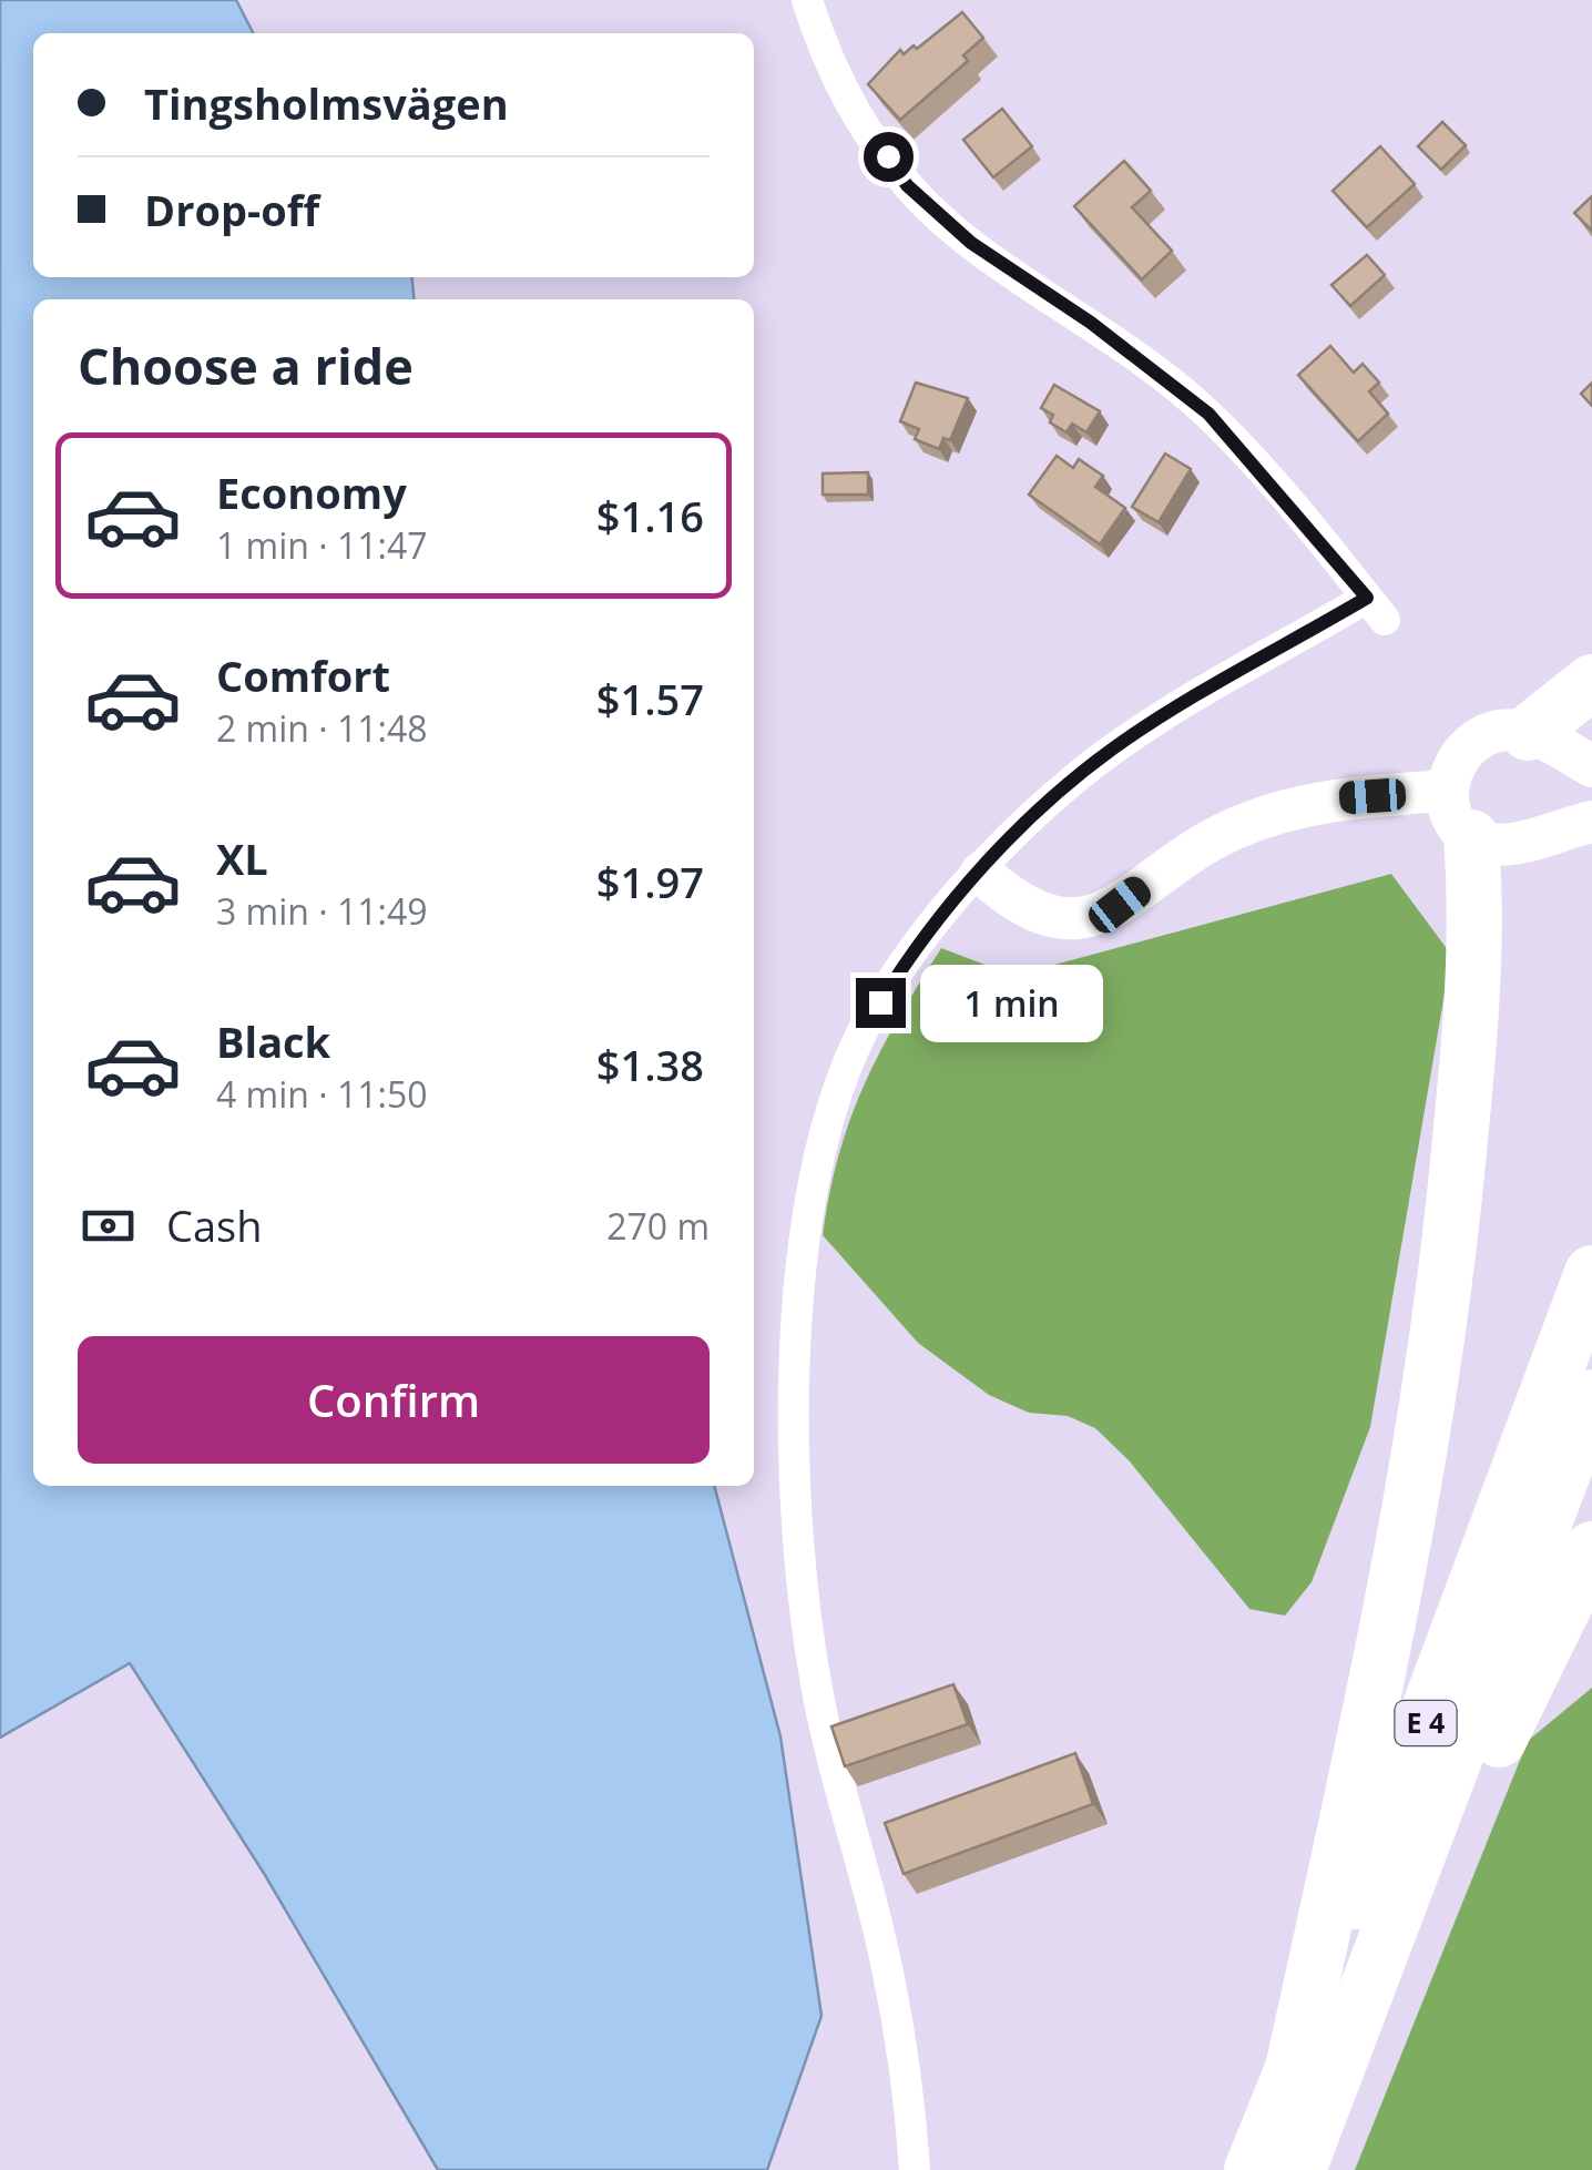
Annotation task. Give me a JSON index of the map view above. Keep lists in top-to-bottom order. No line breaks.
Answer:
{"streets":{"highway":["E 4"]},"page":{"banner":["Tingsholmsvägen","Drop-off"],"heading":"Choose a ride","list":[{"name":"Economy","note":"1 min · 11:47","value":"$1.16"},{"name":"Comfort","note":"2 min · 11:48","value":"$1.57"},{"name":"XL","note":"3 min · 11:49","value":"$1.97"},{"name":"Black","note":"4 min · 11:50","value":"$1.38"}],"bubble":"1 min","pay":["Cash","270 m"],"buttons":"Confirm"}}
